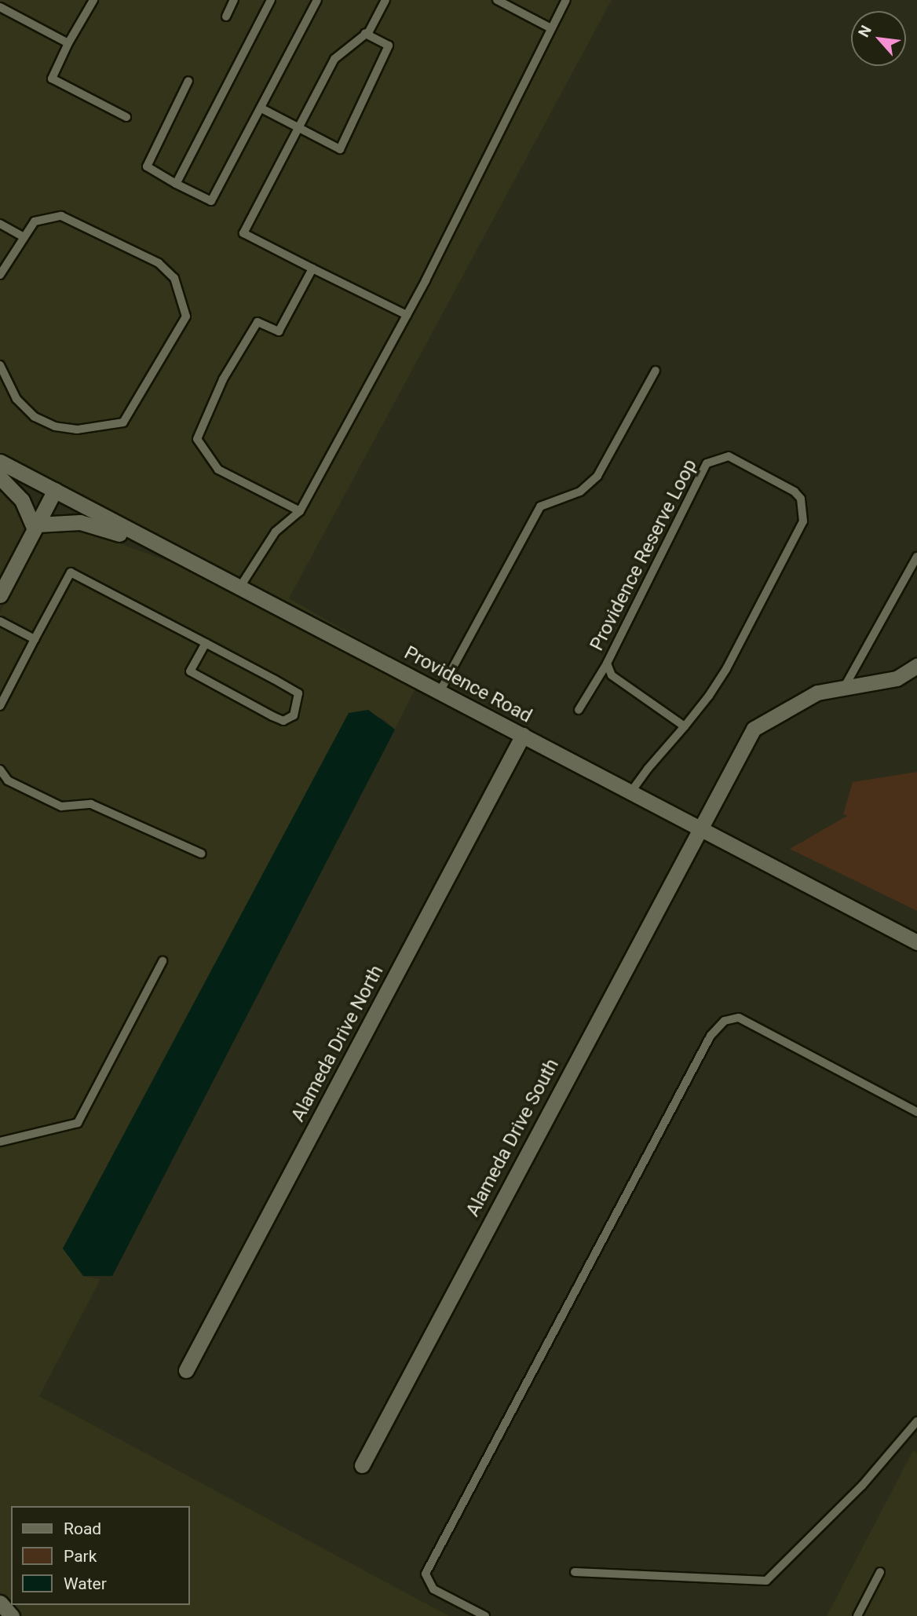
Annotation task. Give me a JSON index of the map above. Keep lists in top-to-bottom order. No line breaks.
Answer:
{"streets":{"street":["Providence Road","Alameda Drive North","Alameda Drive South"],"lane":["Providence Reserve Loop"]},"crossings":[["Providence Road","Alameda Drive North"],["Providence Road","Alameda Drive South"]],"legend":["Road","Park","Water"],"north":"top left"}
